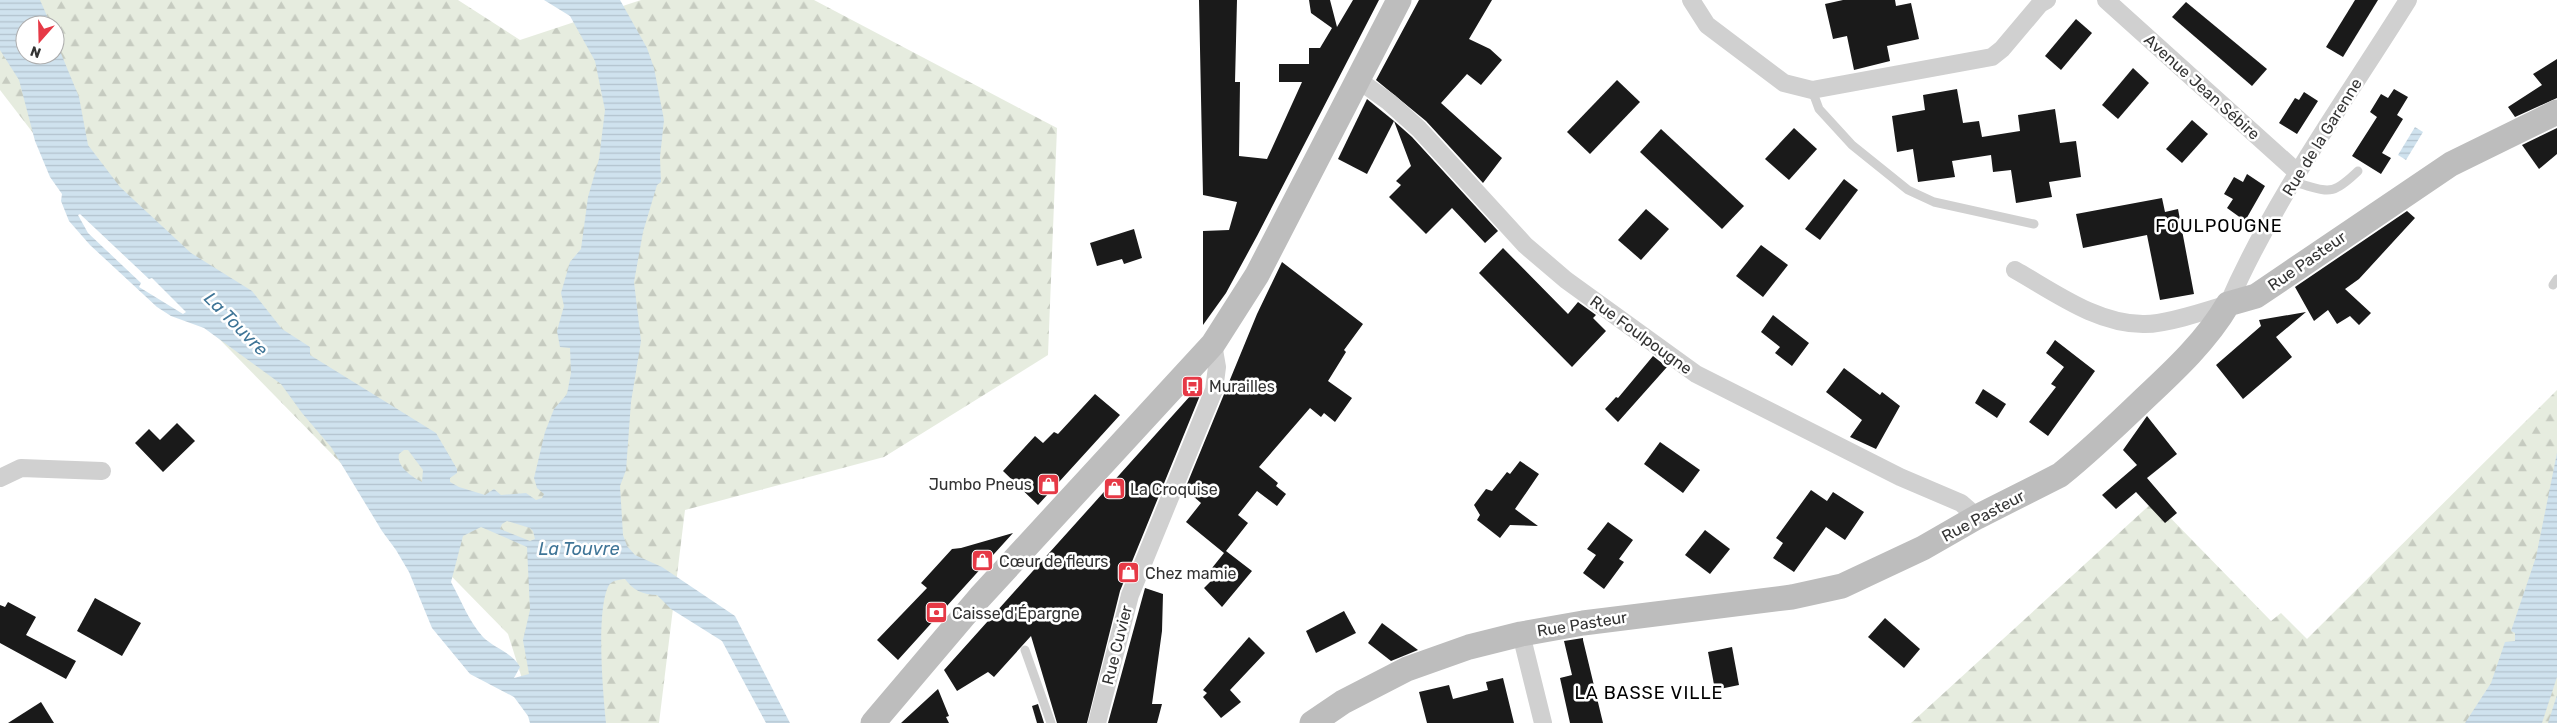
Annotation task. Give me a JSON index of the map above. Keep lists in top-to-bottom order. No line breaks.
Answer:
{"streets":{"street":["Avenue Jean Sébire","Rue de la Garenne","Rue Pasteur","Rue Foulpougne","Rue Cuvier"]},"crossings":[["Avenue Jean Sébire","Rue de la Garenne"],["Rue de la Garenne","Rue Pasteur"],["Rue Pasteur","Rue Foulpougne"]],"districts":["FOULPOUGNE","LA BASSE VILLE"],"water":["La Touvre"],"places":{"bus stop":["Murailles"],"shop":["Jumbo Pneus","La Croquise","Cœur de fleurs","Chez mamie"],"bank":["Caisse d'Épargne"]},"north":"bottom"}
